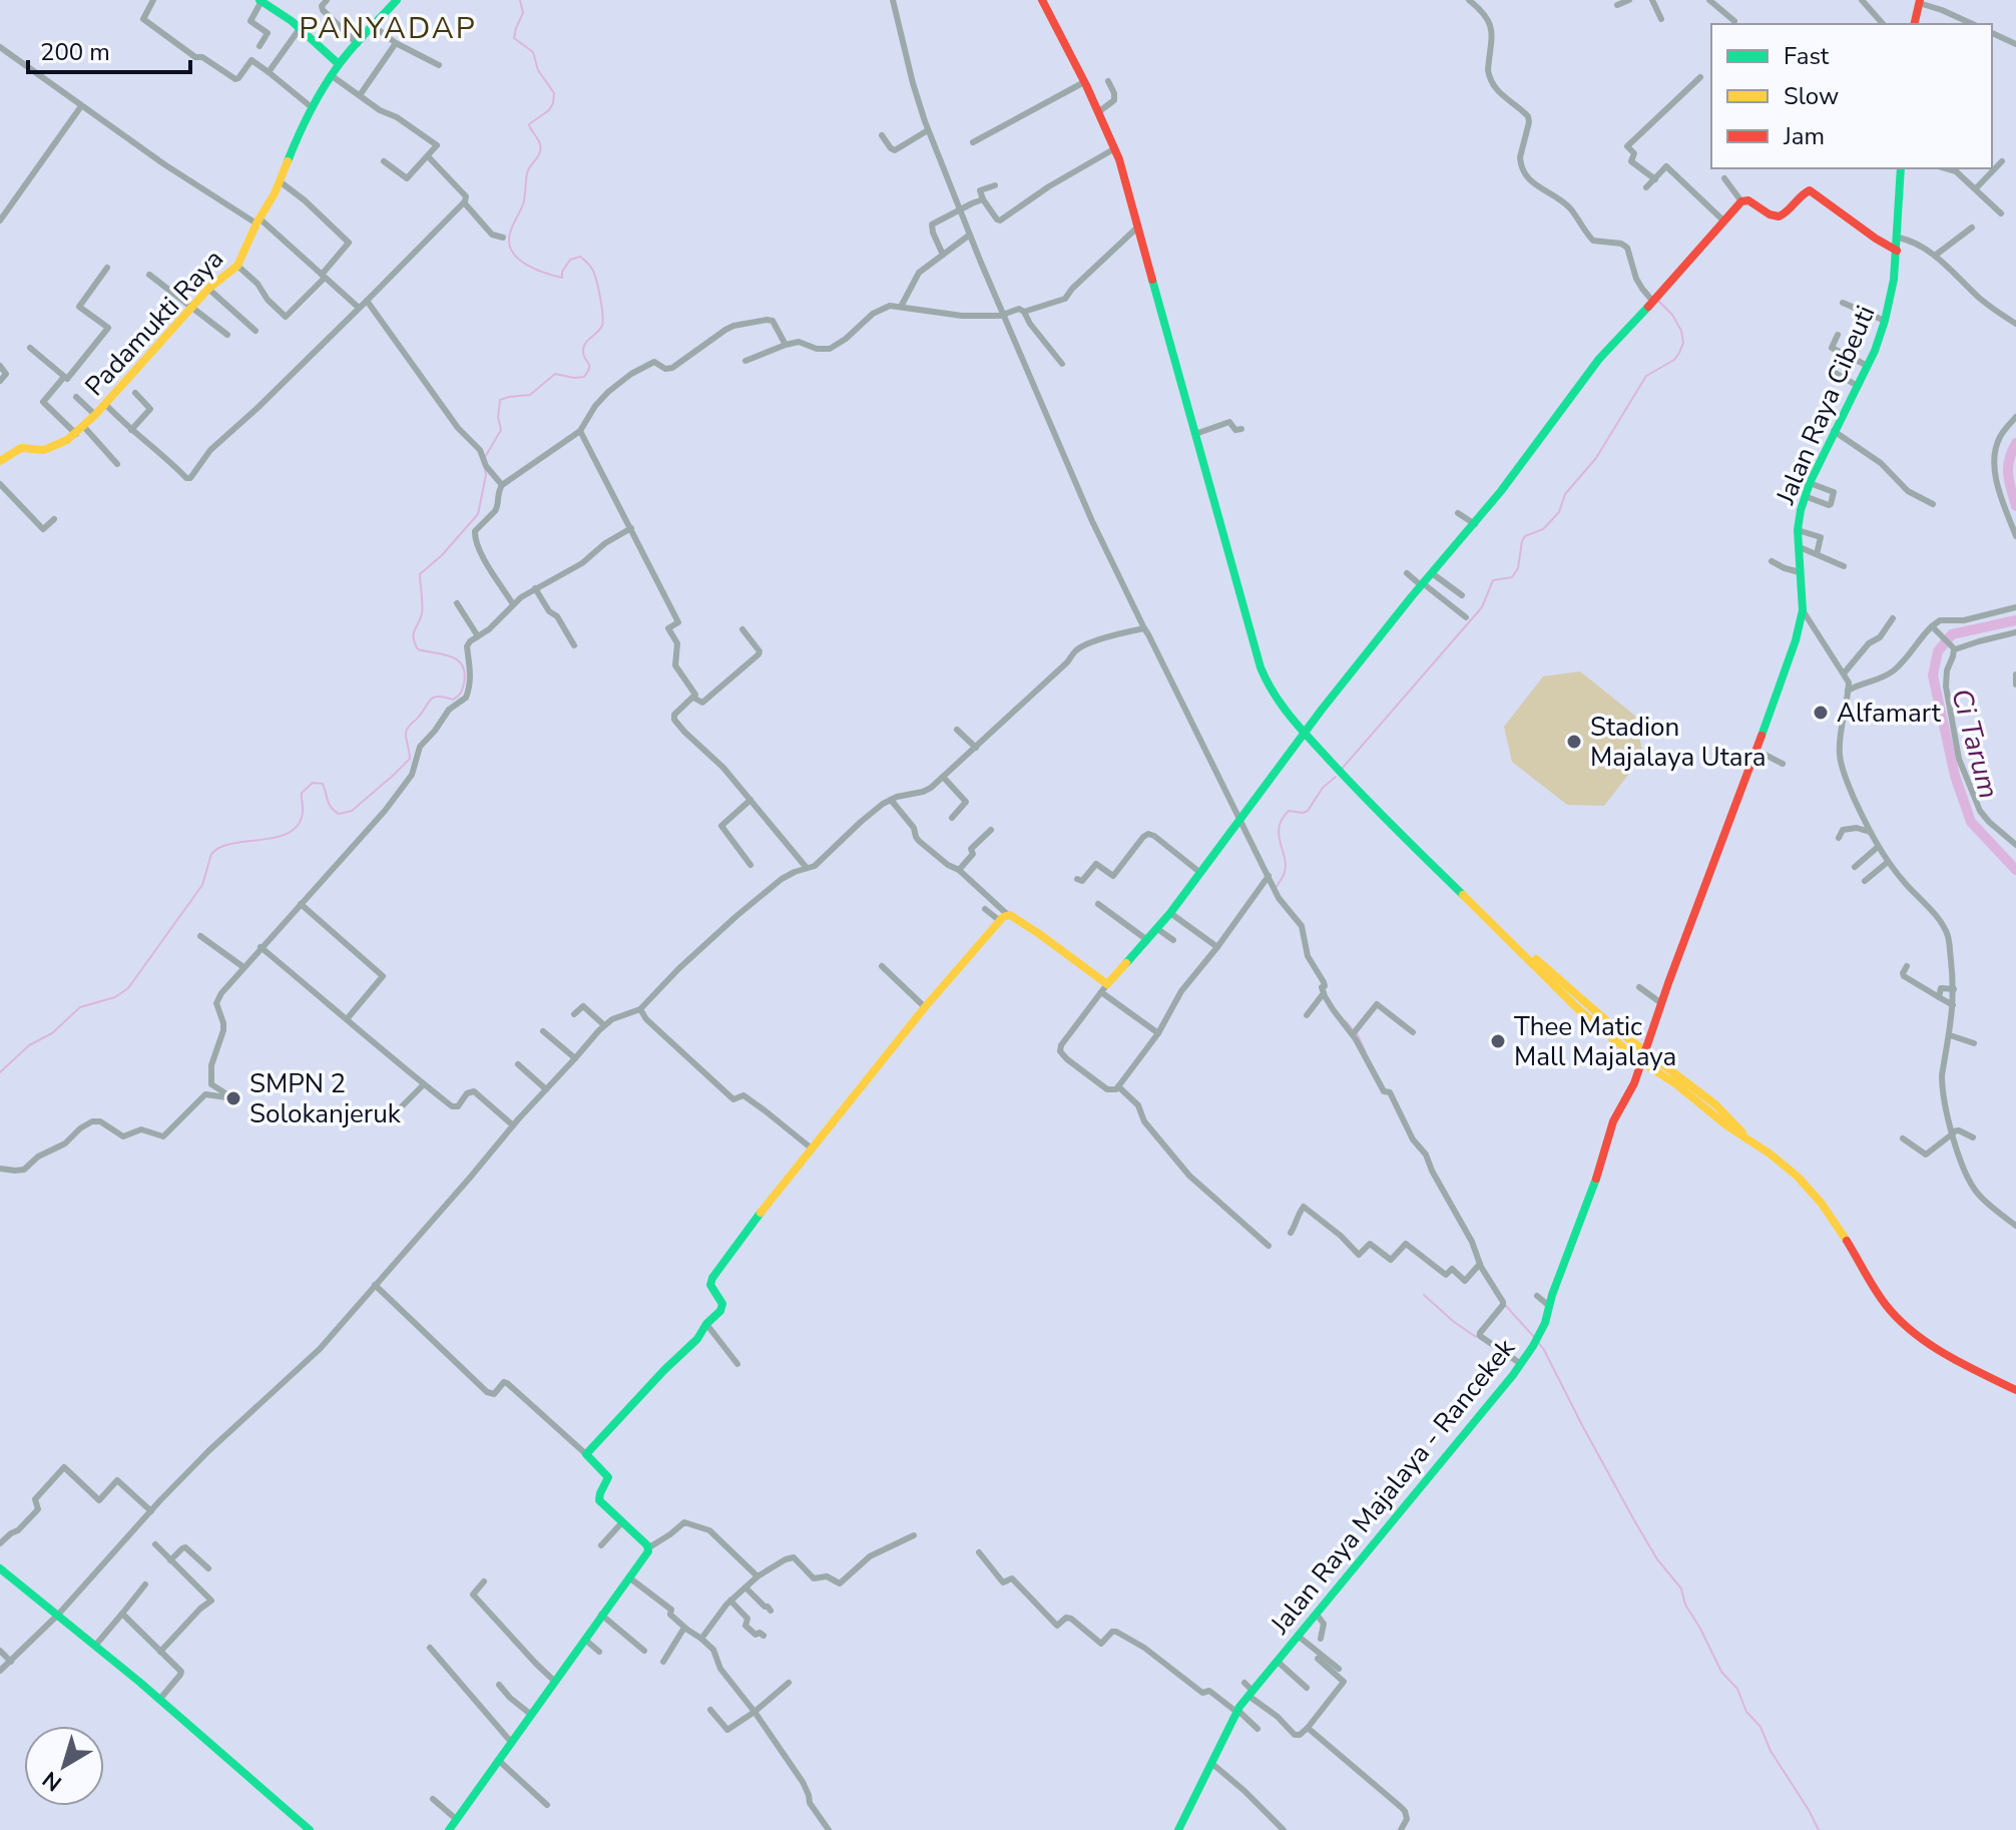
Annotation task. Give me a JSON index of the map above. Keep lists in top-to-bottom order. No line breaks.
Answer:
{"streets":{"main road":["Padamukti Raya","Jalan Raya Cibeuti","Jalan Raya Majalaya - Rancekek"]},"crossings":[["Jalan Raya Cibeuti","Jalan Raya Majalaya - Rancekek"]],"districts":["PANYADAP"],"water":["Ci Tarum"],"places":["Alfamart","Stadion Majalaya Utara","Thee Matic Mall Majalaya","SMPN 2 Solokanjeruk"],"legend":["Fast","Slow","Jam"],"scale_bar":"200 m","north":"bottom left"}
